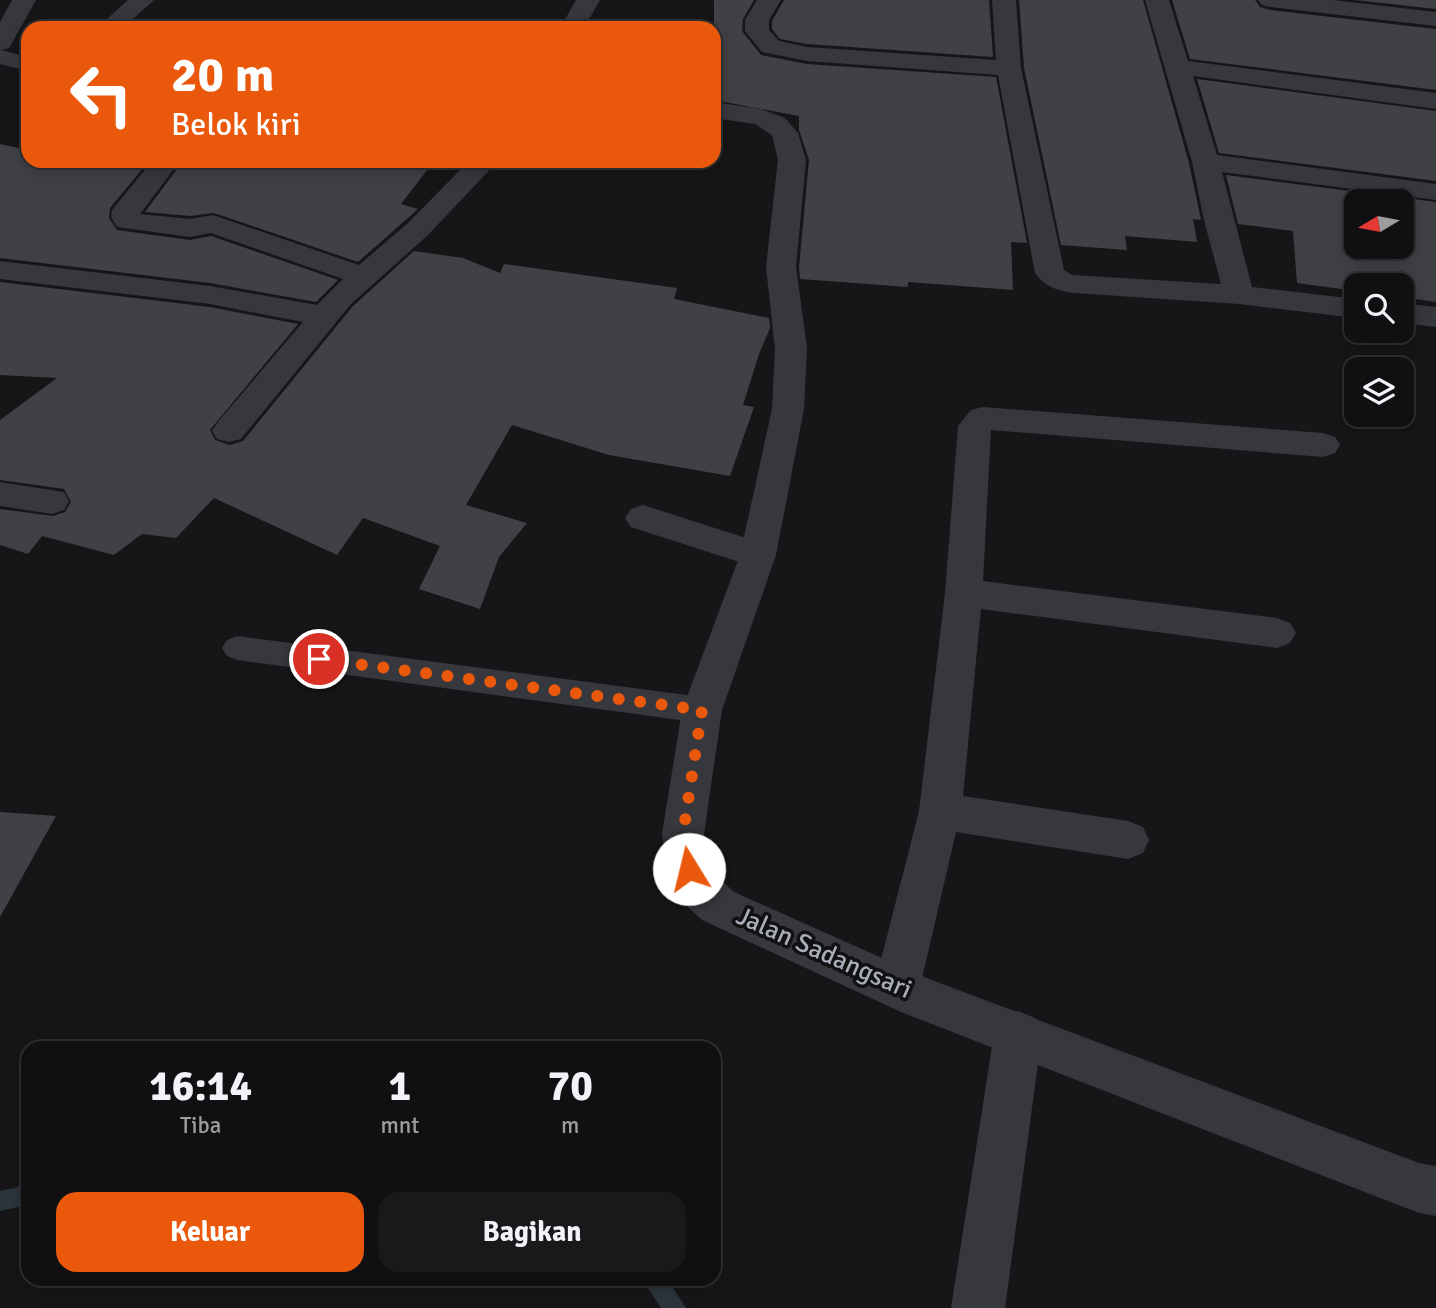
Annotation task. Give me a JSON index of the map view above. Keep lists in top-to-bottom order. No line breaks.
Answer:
{"streets":{"street":["Jalan Sadangsari"]},"north":"left","page":{"turn":["20 m","Belok kiri"],"eta":["16:14","Tiba","1","mnt","70","m"],"buttons":["Keluar","Bagikan"]}}
